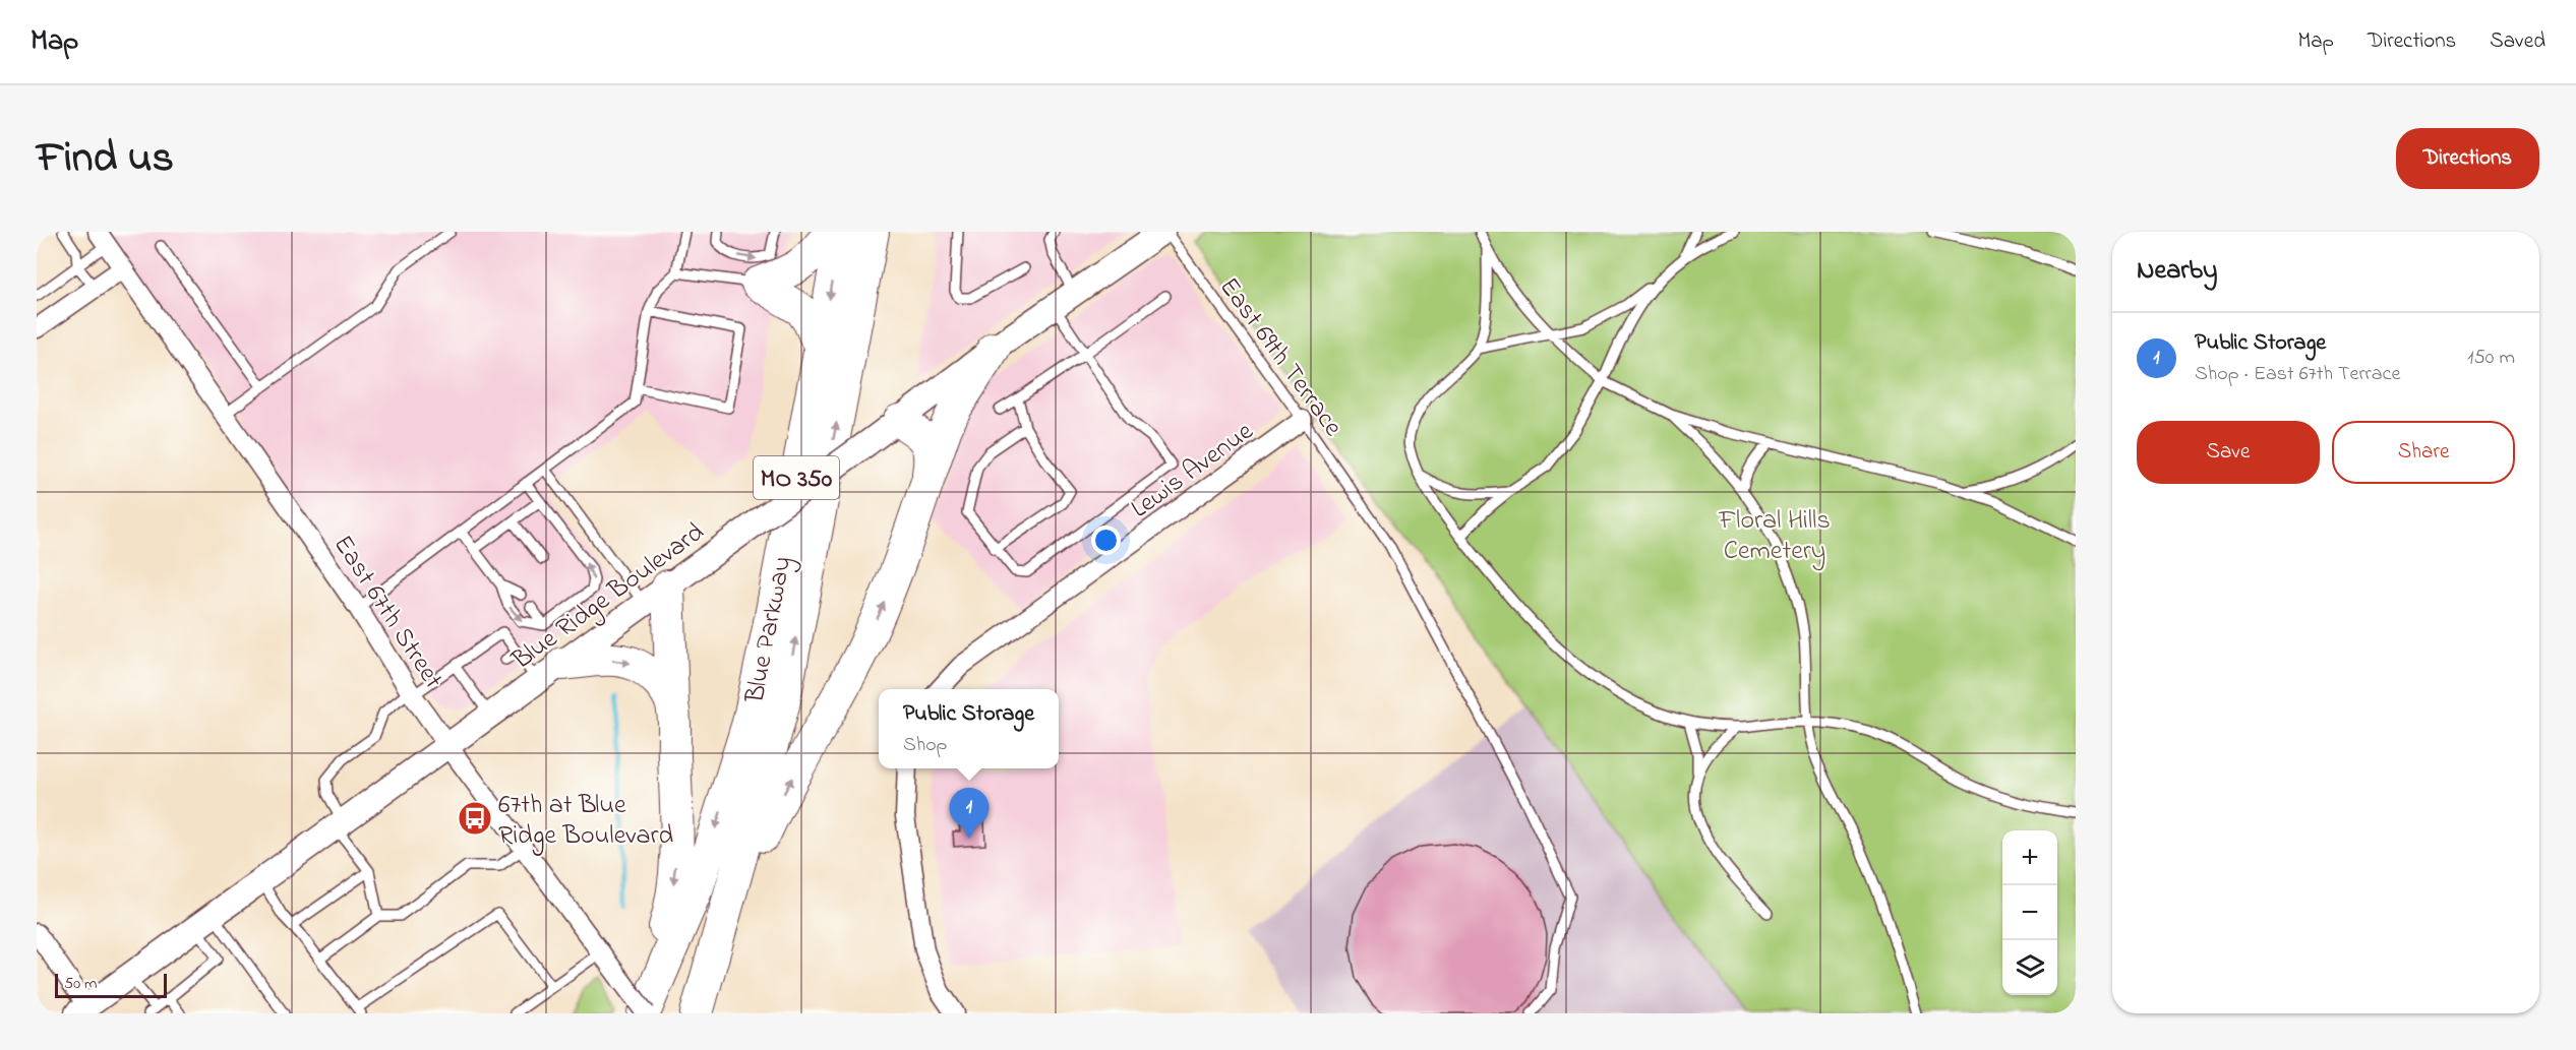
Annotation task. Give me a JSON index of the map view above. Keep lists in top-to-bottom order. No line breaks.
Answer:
{"streets":{"highway":["MO 350","Blue Parkway"],"main road":["Blue Ridge Boulevard"],"street":["Lewis Avenue","East 67th Street"],"lane":["East 69th Terrace"]},"crossings":[["East 69th Terrace","Lewis Avenue"],["East 69th Terrace","Blue Ridge Boulevard"],["Blue Ridge Boulevard","East 67th Street"],["East 67th Street","Blue Parkway"]],"parks":["Floral Hills Cemetery"],"places":{"bus stop":["67th at Blue Ridge Boulevard"]},"scale_bar":"50 m","page":{"header":"Map","nav":["Map","Directions","Saved"],"title":"Find us","buttons":["Directions",["Save","Share"]],"heading":"Nearby","list":[{"mark":"1","name":"Public Storage","note":"Shop · East 67th Terrace","value":"150 m"}],"popup":["Public Storage","Shop"],"pins":"1","map_buttons":["+","−"],"scale":"50 m"}}
